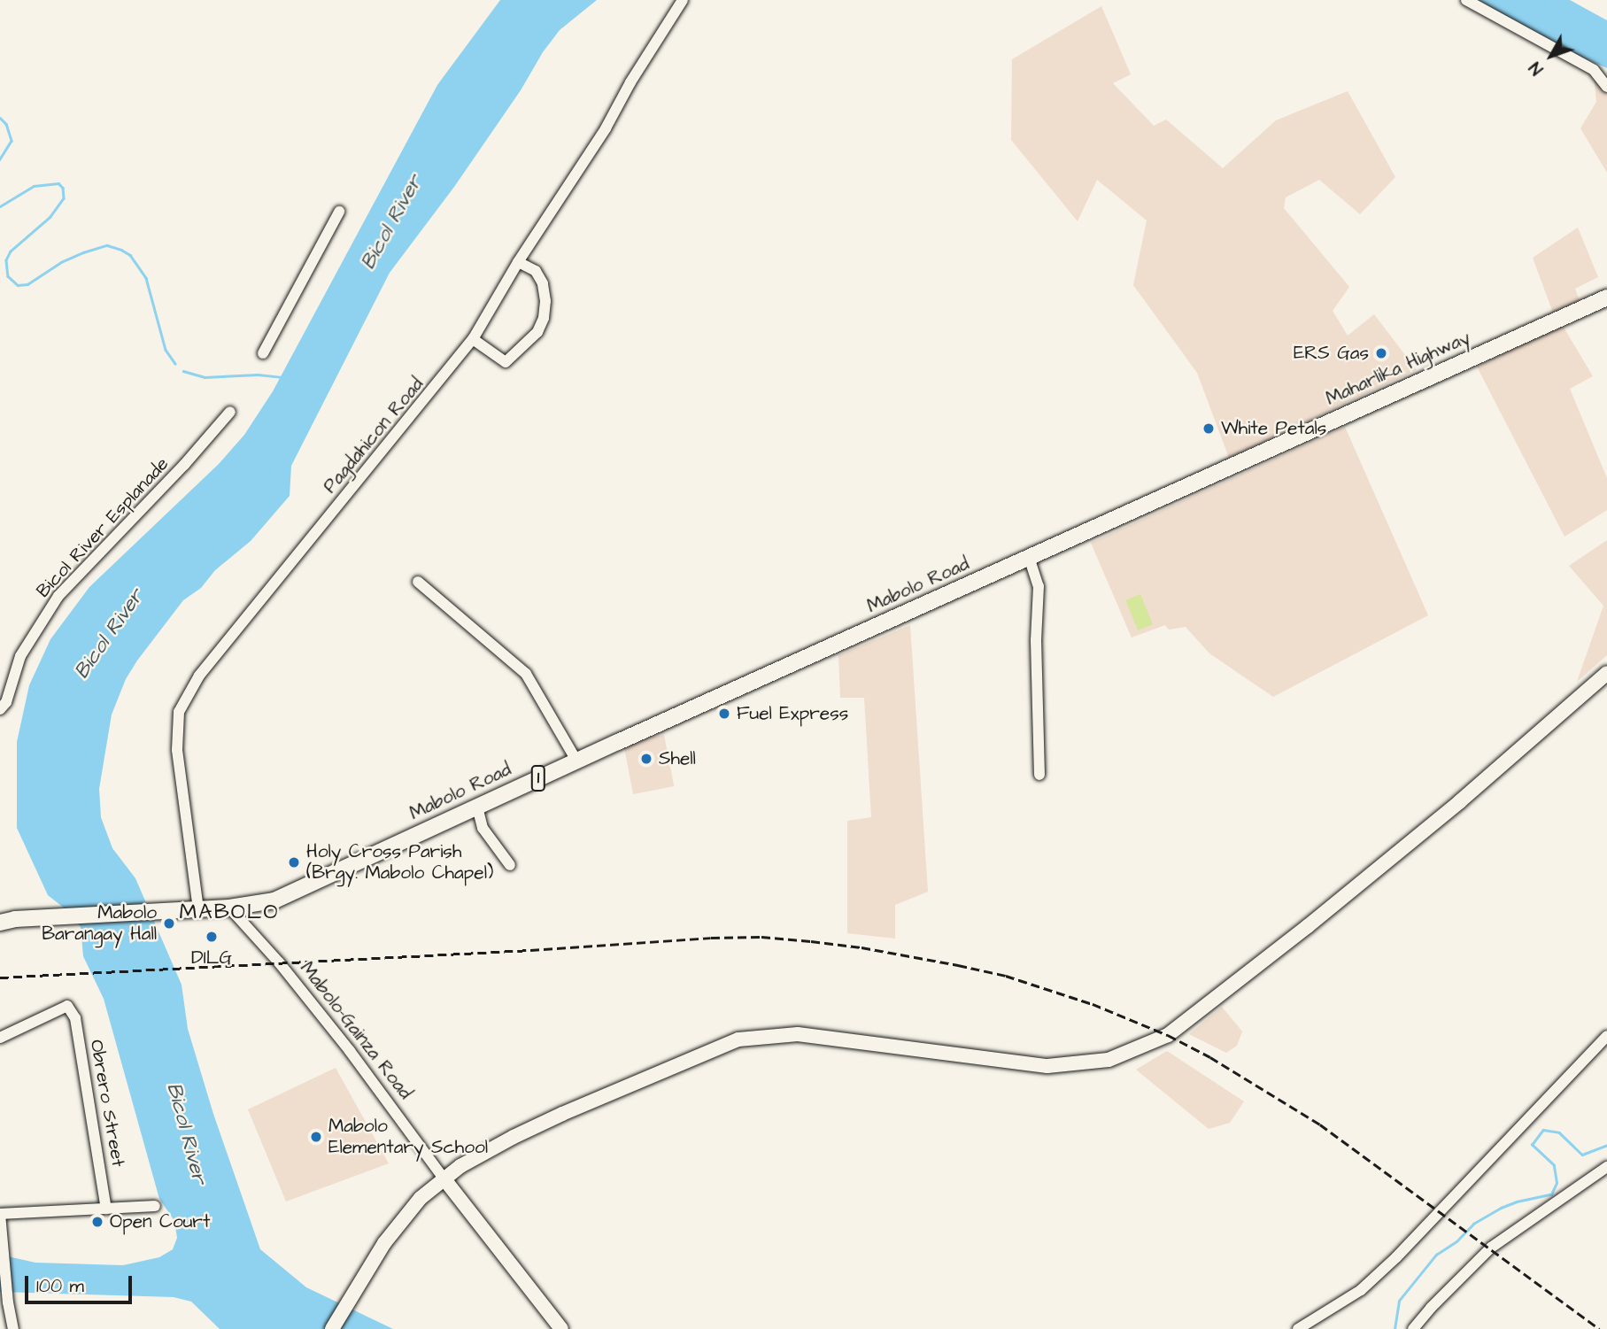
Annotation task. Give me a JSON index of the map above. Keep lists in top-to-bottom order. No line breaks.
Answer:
{"streets":{"highway":["Maharlika Highway","Mabolo Road","1"],"main road":["Mabolo-Gainza Road"],"street":["Pagdahicon Road","Bicol River Esplanade","Obrero Street"]},"crossings":[["Maharlika Highway","Mabolo Road"],["Pagdahicon Road","Mabolo Road"],["Mabolo Road","Mabolo-Gainza Road"]],"districts":["MABOLO"],"water":["Bicol River"],"places":["ERS Gas","White Petals","Fuel Express","Shell","Holy Cross Parish (Brgy. Mabolo Chapel)","Mabolo Barangay Hall","DILG","Mabolo Elementary School","Open Court"],"scale_bar":"100 m","north":"bottom left"}
